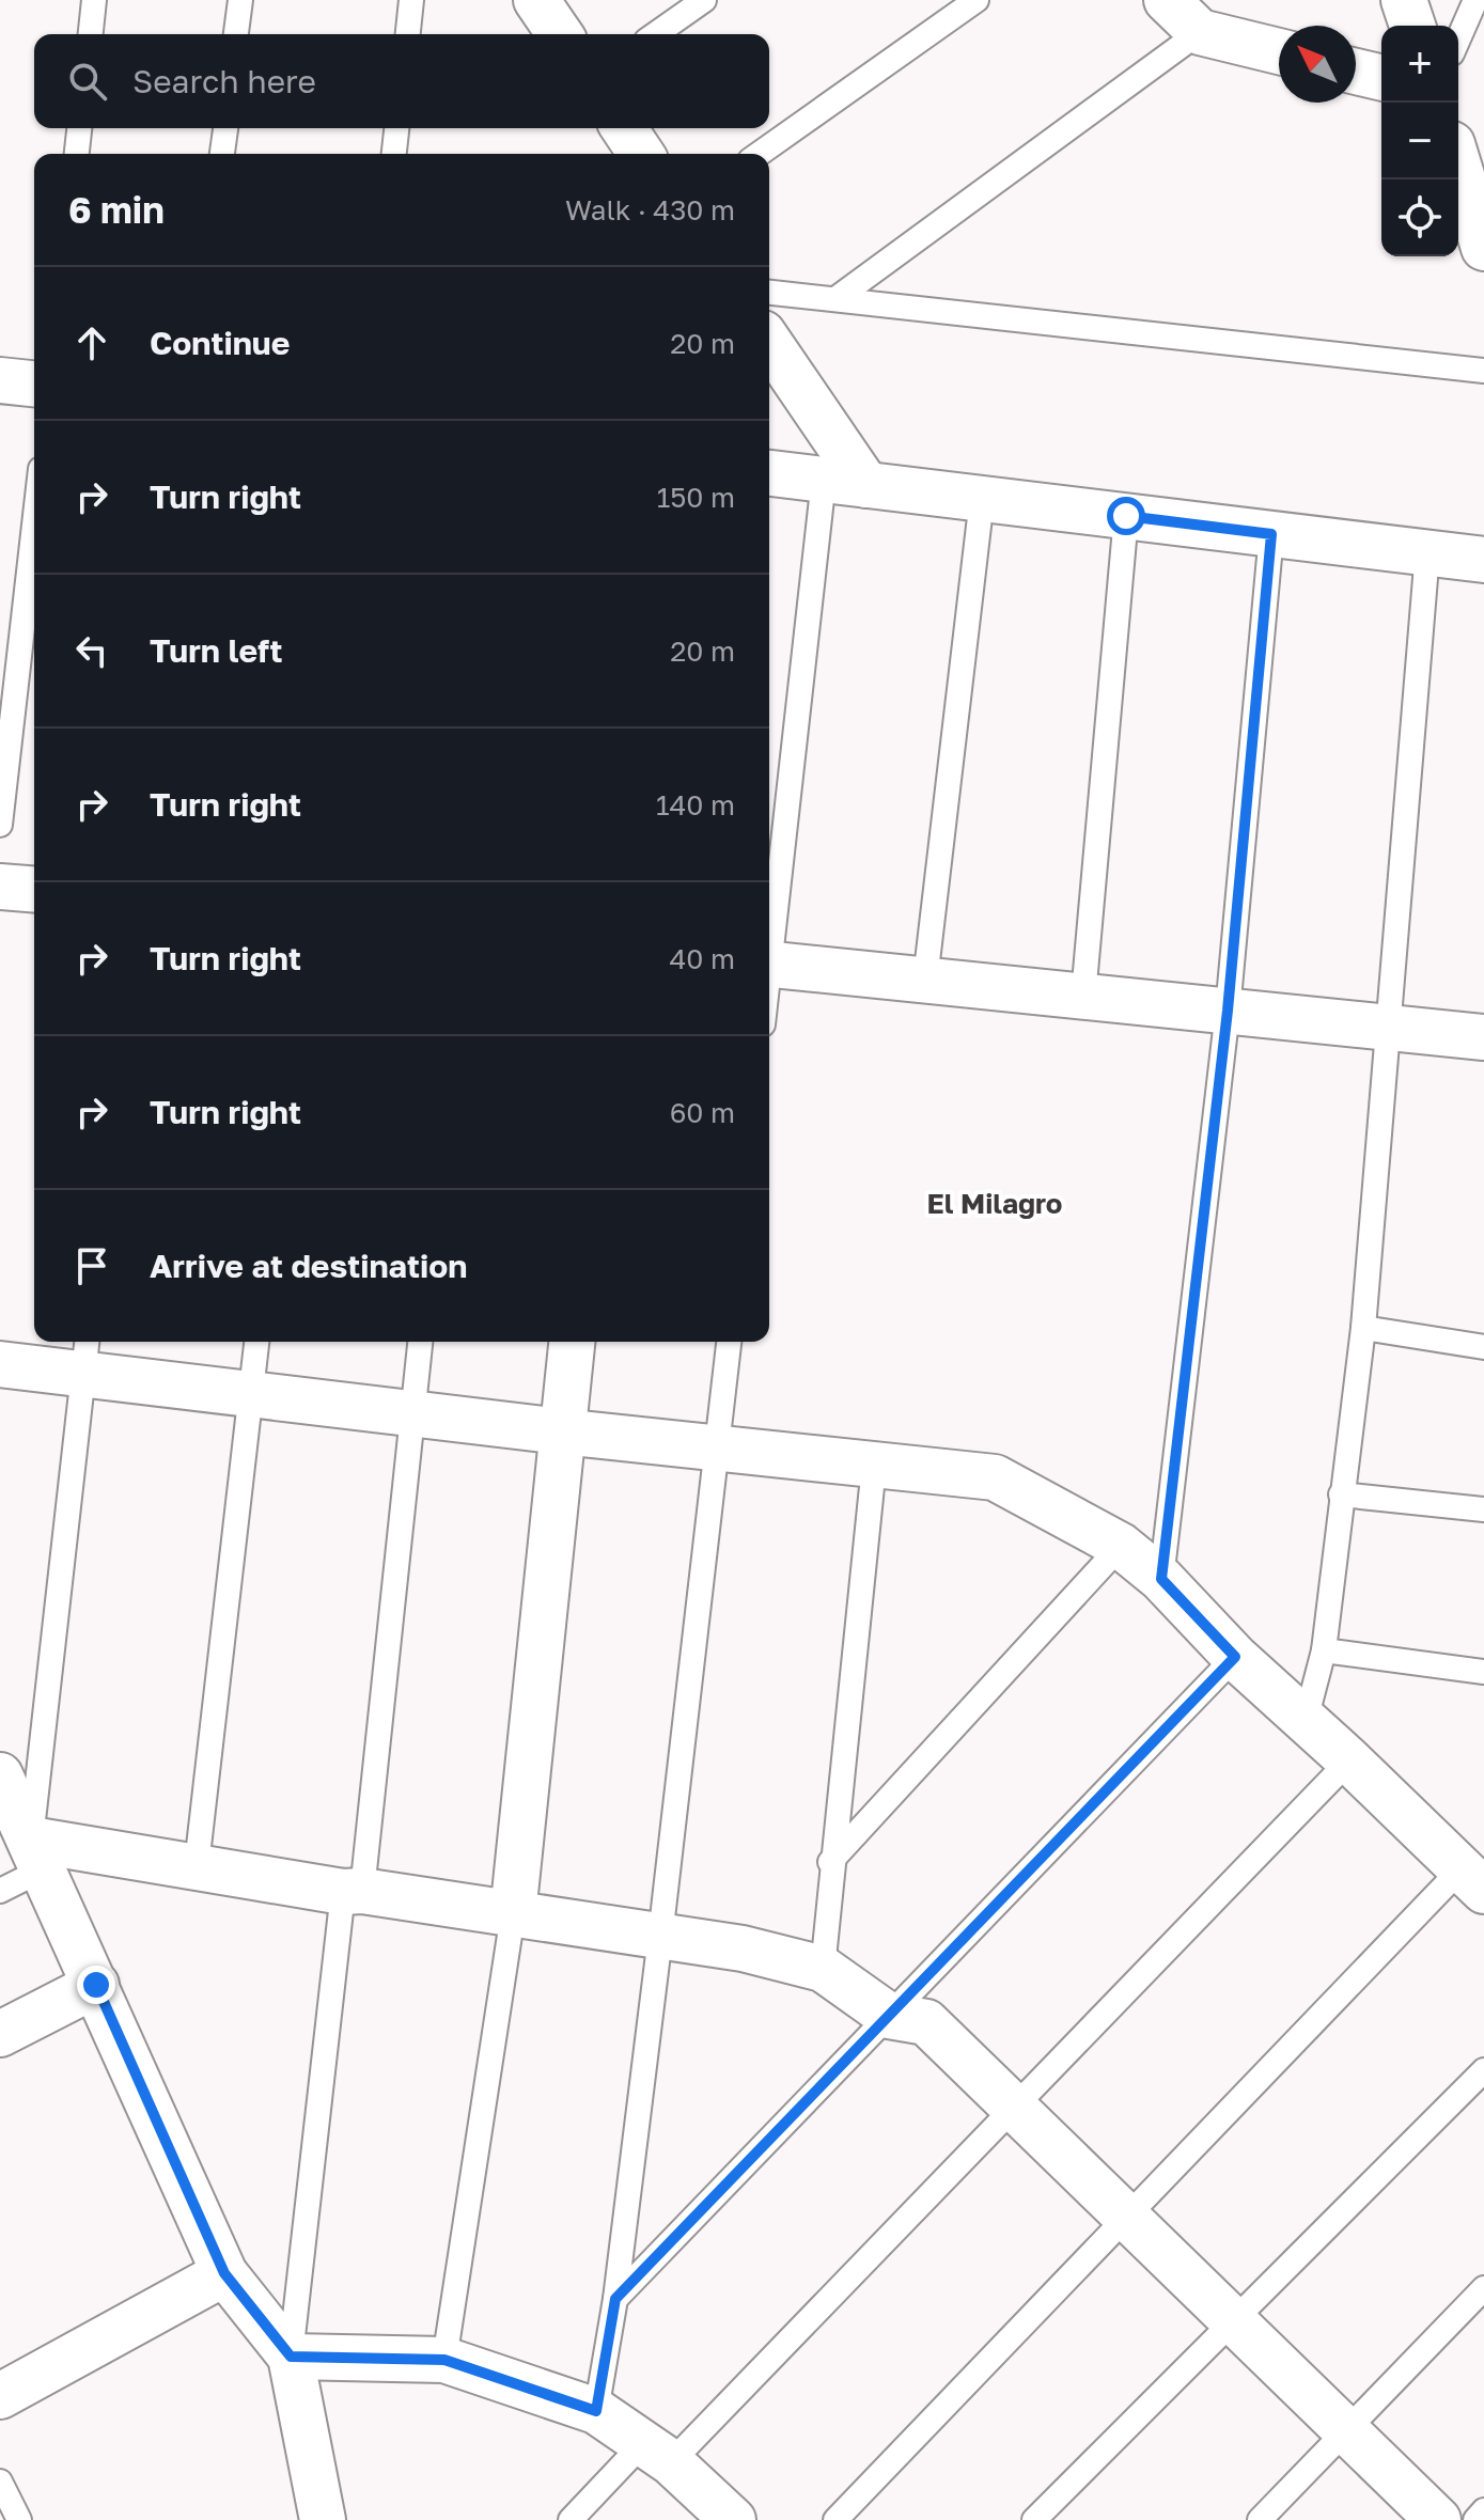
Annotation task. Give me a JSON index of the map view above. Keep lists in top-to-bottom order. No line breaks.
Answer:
{"districts":["El Milagro"],"north":"top left","page":{"map_buttons":["+","−"],"search":"Search here","heading":["6 min","Walk · 430 m"],"list":[["Continue","20 m"],["Turn right","150 m"],["Turn left","20 m"],["Turn right","140 m"],["Turn right","40 m"],["Turn right","60 m"],"Arrive at destination"]}}
